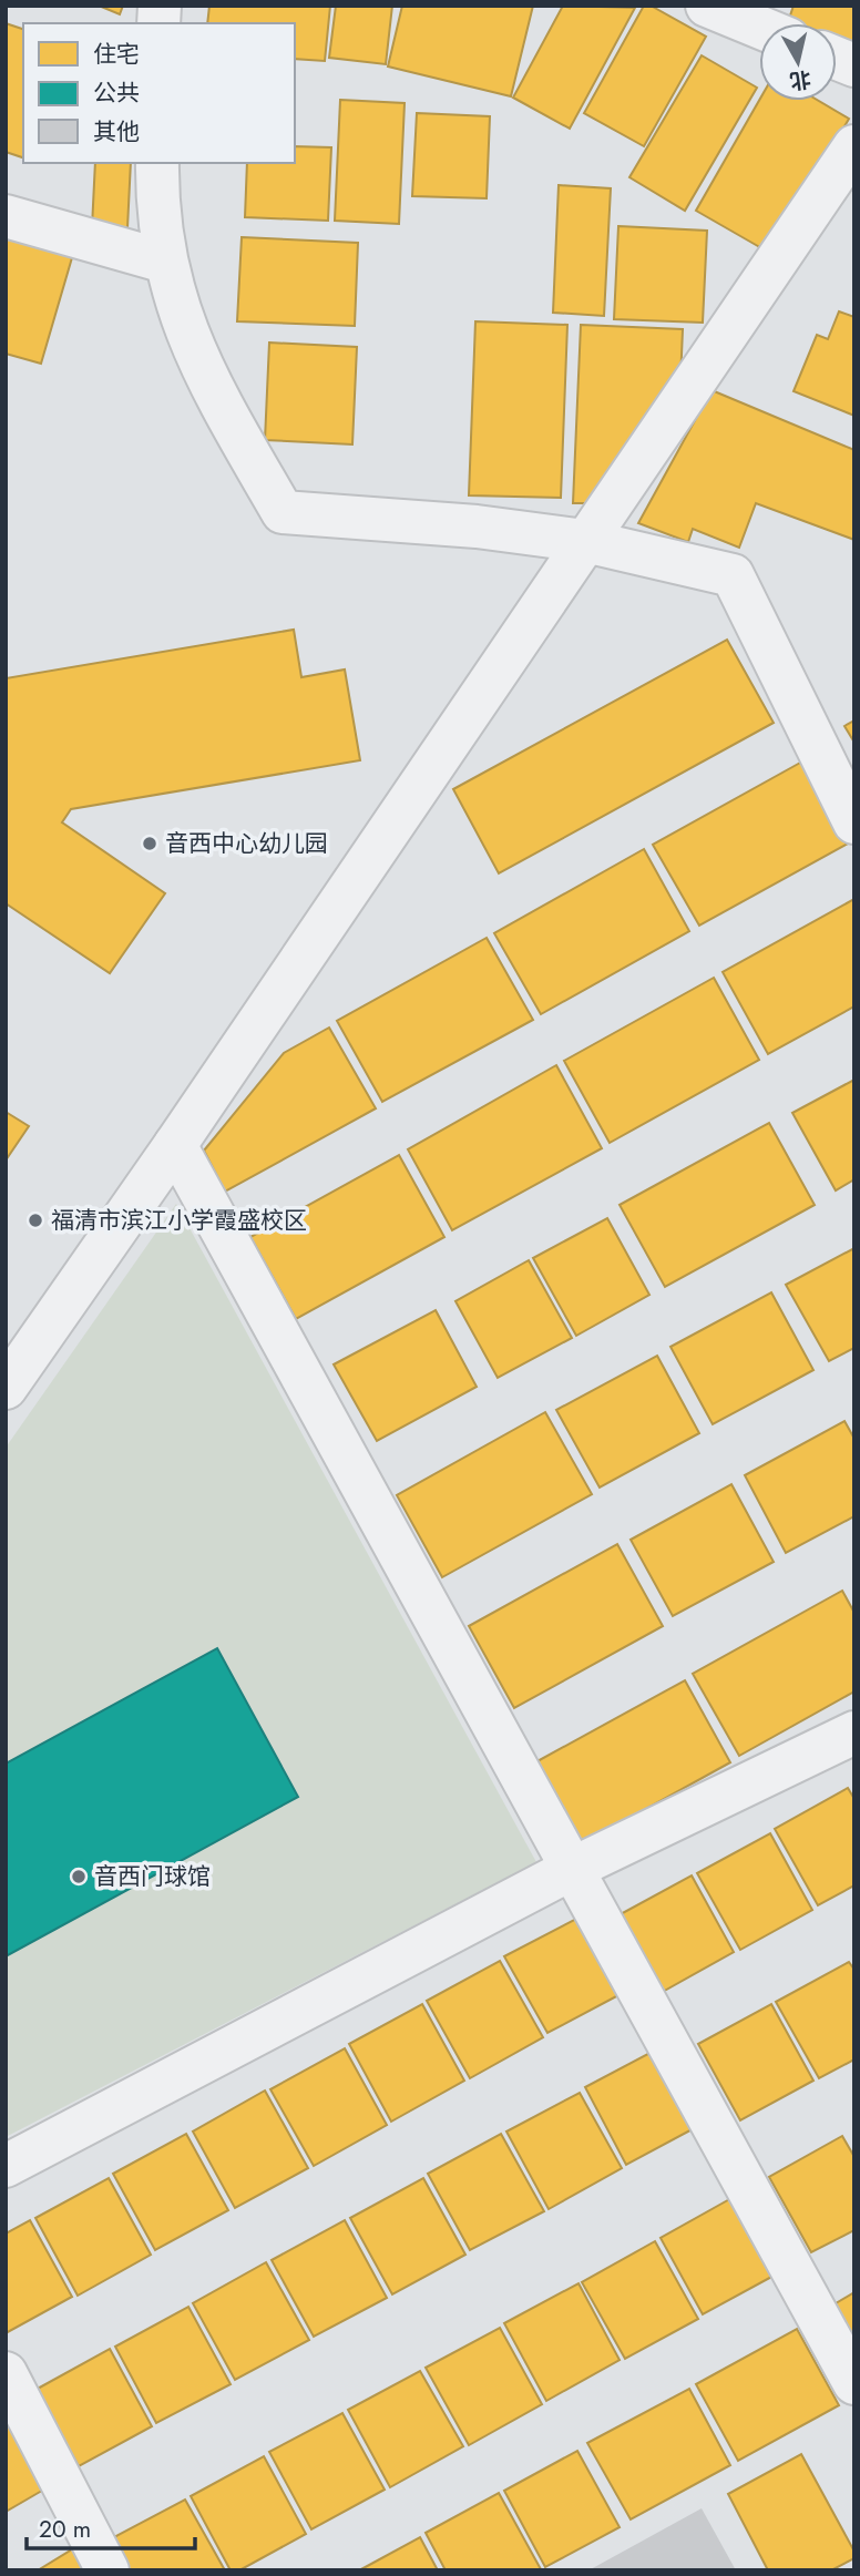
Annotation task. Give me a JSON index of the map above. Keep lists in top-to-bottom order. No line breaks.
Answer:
{"places":["音西中心幼儿园","福清市滨江小学霞盛校区","音西门球馆"],"legend":["住宅","公共","其他"],"scale_bar":"20 m","north":"bottom"}
